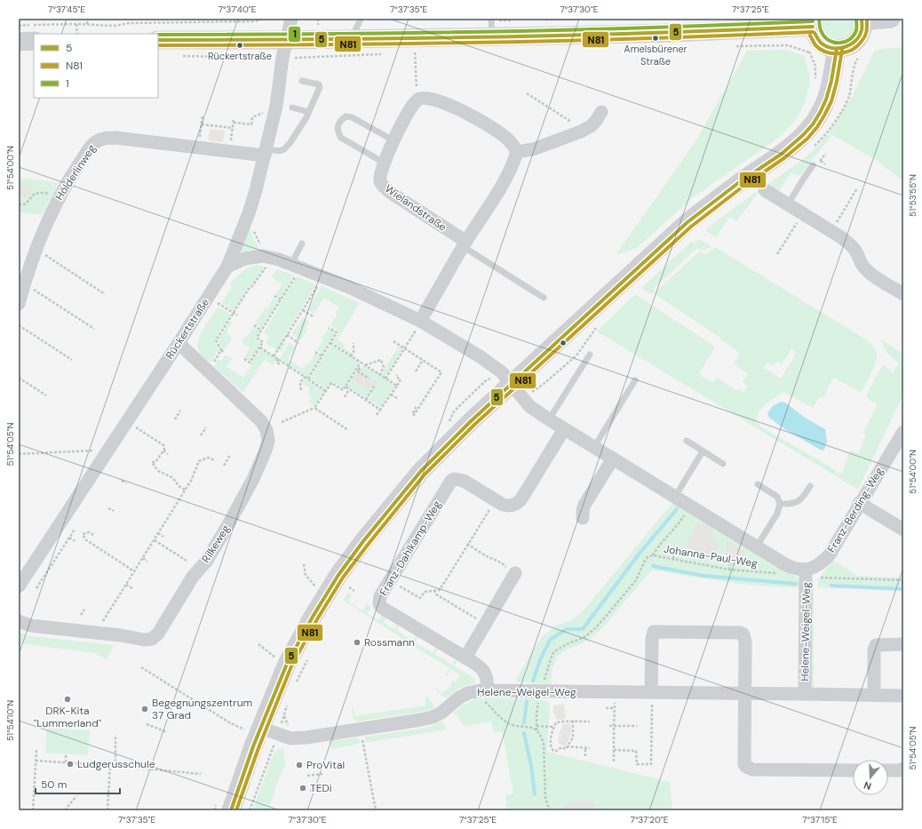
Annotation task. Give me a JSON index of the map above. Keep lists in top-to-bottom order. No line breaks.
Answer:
{"streets":{"street":["Hölderlinweg","Wielandstraße","Rückertstraße","Franz-Berding-Weg","Rilkeweg","Franz-Dahlkamp-Weg","Helene-Weigel-Weg"],"path":["Johanna-Paul-Weg"]},"crossings":[["Hölderlinweg","Rückertstraße"],["Rückertstraße","Rilkeweg"],["Franz-Berding-Weg","Helene-Weigel-Weg"],["Franz-Dahlkamp-Weg","Helene-Weigel-Weg"],["Johanna-Paul-Weg","Helene-Weigel-Weg"]],"places":["Amelsbürener Straße","Rückertstraße","Rossmann","DRK-Kita \"Lummerland\"","Begegnungszentrum 37 Grad","Ludgerusschule","ProVital","TEDi"],"lines":["transit line 5","transit line N81","transit line 1"],"legend":["5","N81","1"],"scale_bar":"50 m","north":"bottom","coordinates":["7°37'45\"E","7°37'40\"E","7°37'35\"E","7°37'30\"E","7°37'25\"E","51°54'00\"N","51°53'55\"N","51°54'05\"N","51°54'10\"N","7°37'20\"E","7°37'15\"E"]}
